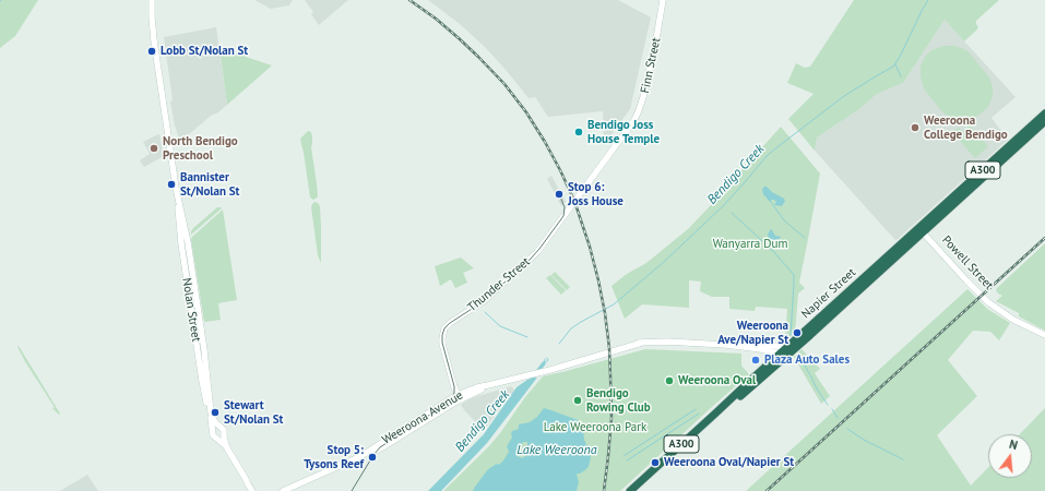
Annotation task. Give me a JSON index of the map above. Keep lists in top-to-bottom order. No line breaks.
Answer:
{"streets":{"highway":["A300","Napier Street"],"street":["Finn Street","Powell Street","Thunder Street","Nolan Street","Weeroona Avenue"]},"crossings":[["Finn Street","Thunder Street"],["Powell Street","Napier Street"],["Thunder Street","Weeroona Avenue"],["Napier Street","Weeroona Avenue"]],"water":["Bendigo Creek","Lake Weeroona"],"parks":["Wanyarra Dum","Lake Weeroona Park"],"places":["Lobb St/Nolan St","Weeroona College Bendigo","Bendigo Joss House Temple","North Bendigo Preschool","Bannister St/Nolan St","Stop 6: Joss House","Weeroona Ave/Napier St","Plaza Auto Sales","Weeroona Oval","Bendigo Rowing Club","Stewart St/Nolan St","Stop 5: Tysons Reef","Weeroona Oval/Napier St"],"north":"top"}
